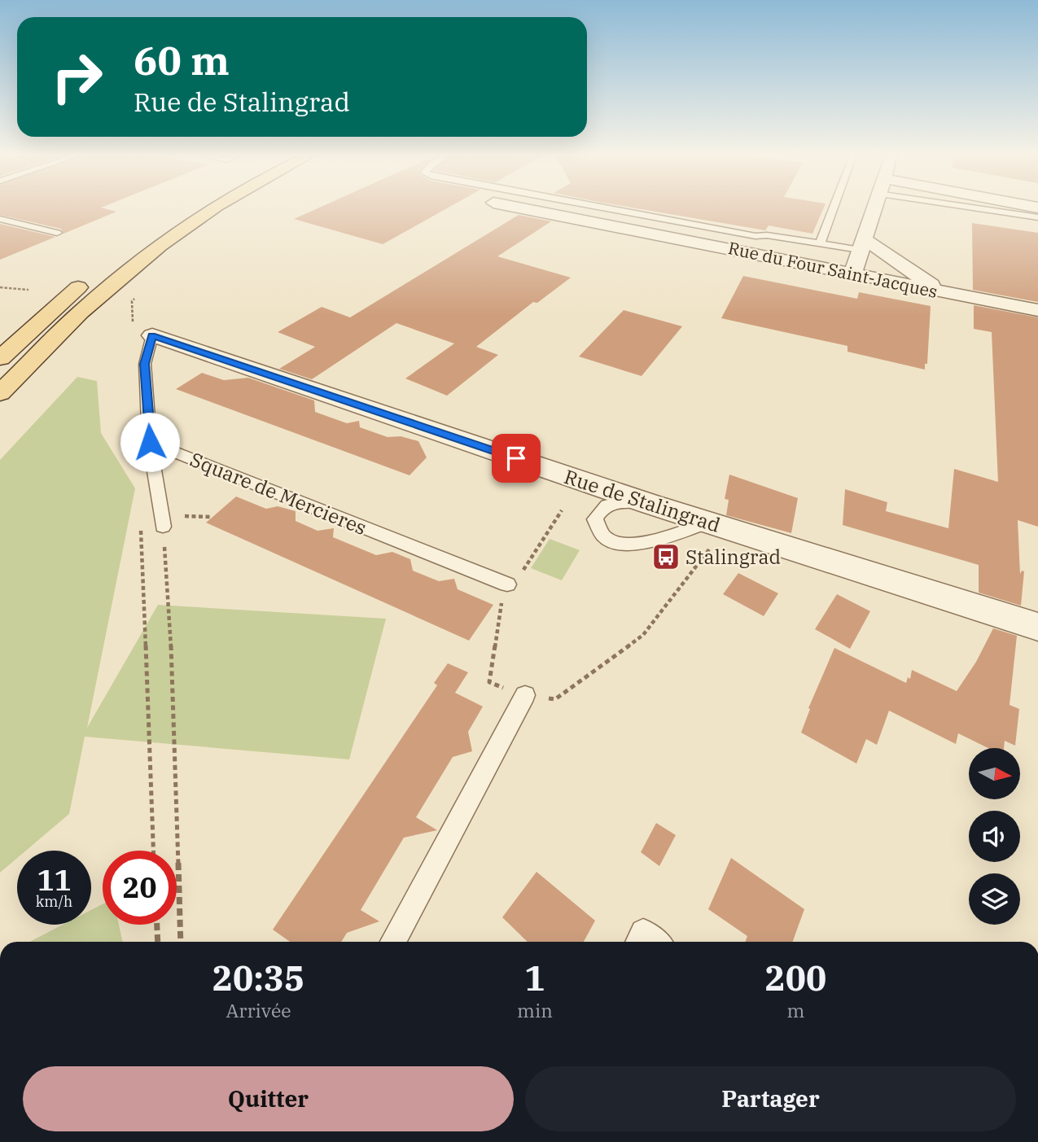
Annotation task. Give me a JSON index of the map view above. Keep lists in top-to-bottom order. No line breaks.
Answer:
{"streets":{"street":["Rue du Four Saint-Jacques","Rue de Stalingrad"],"lane":["Square de Mercieres"]},"places":{"bus stop":["Stalingrad"]},"north":"right","page":{"turn":["60 m","Rue de Stalingrad"],"speed":"11 km/h","limit":"20","eta":["20:35","Arrivée","1","min","200","m"],"buttons":["Quitter","Partager"]}}
